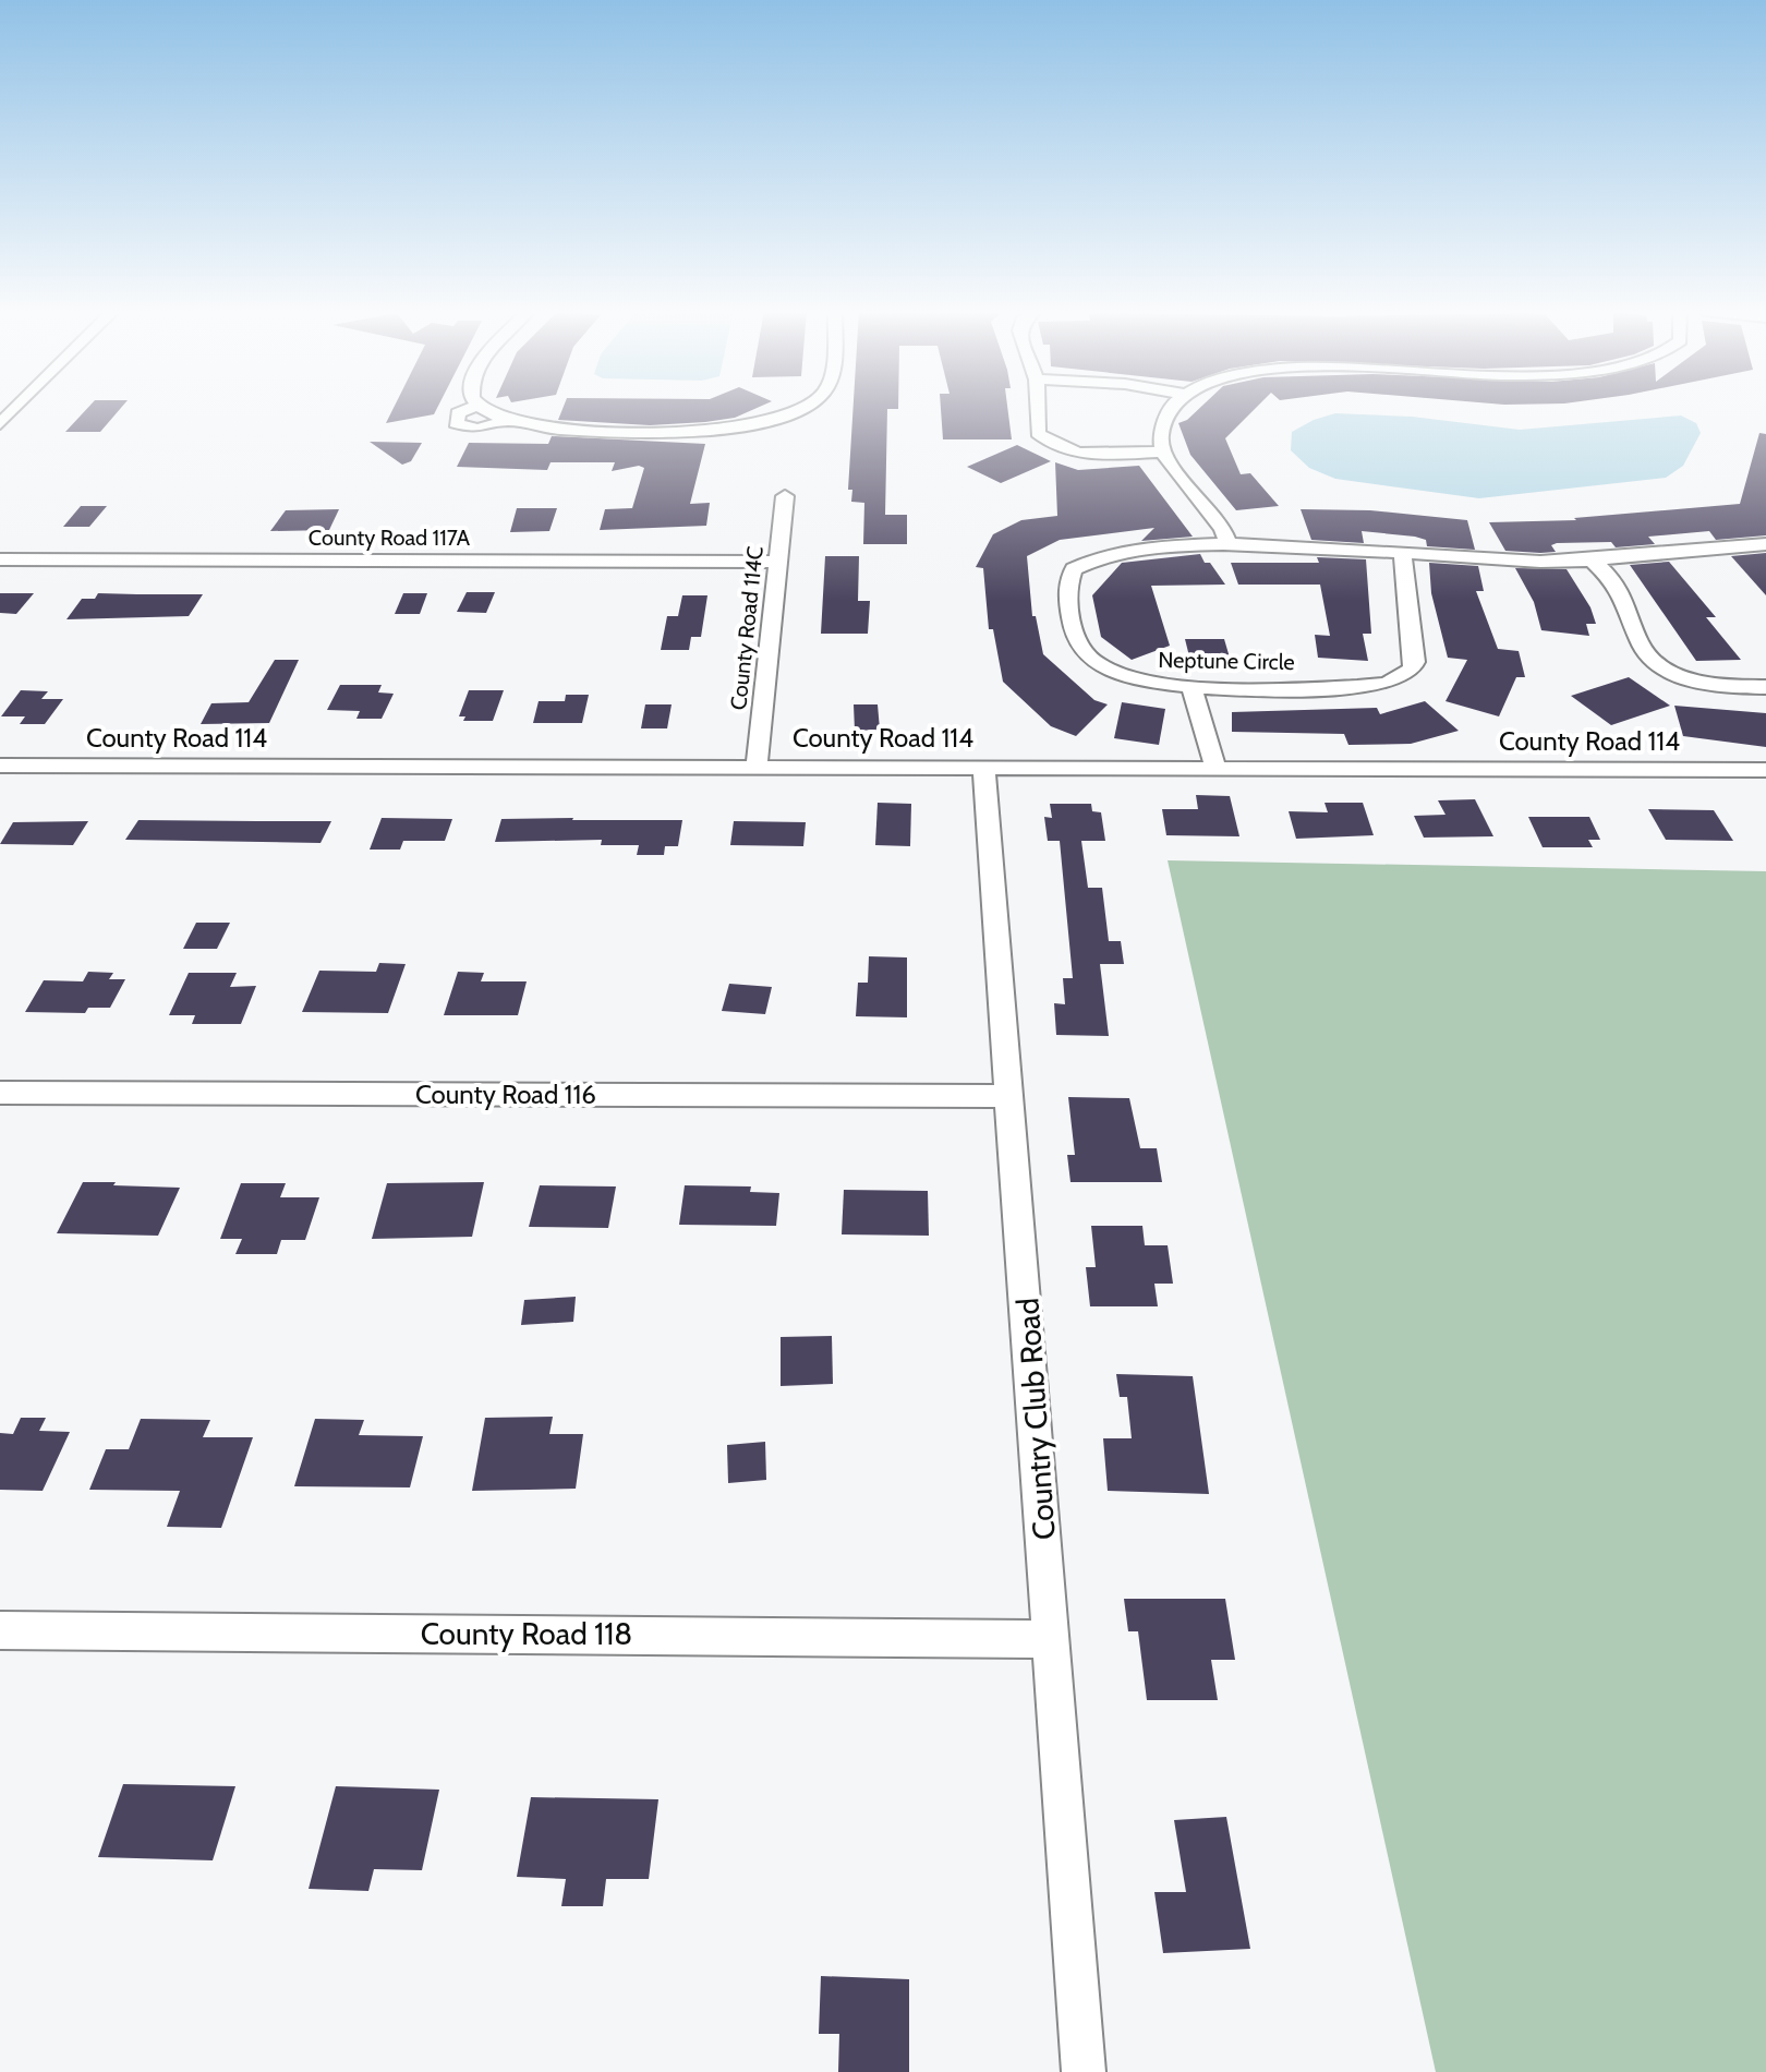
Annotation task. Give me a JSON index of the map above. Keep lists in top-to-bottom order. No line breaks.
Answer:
{"streets":{"street":["County Road 117A","County Road 114C","Neptune Circle","County Road 114","County Road 116","Country Club Road","County Road 118"]},"crossings":[["County Road 117A","County Road 114C"],["County Road 114C","County Road 114"],["County Road 114","Country Club Road"],["County Road 116","Country Club Road"],["Country Club Road","County Road 118"]]}
